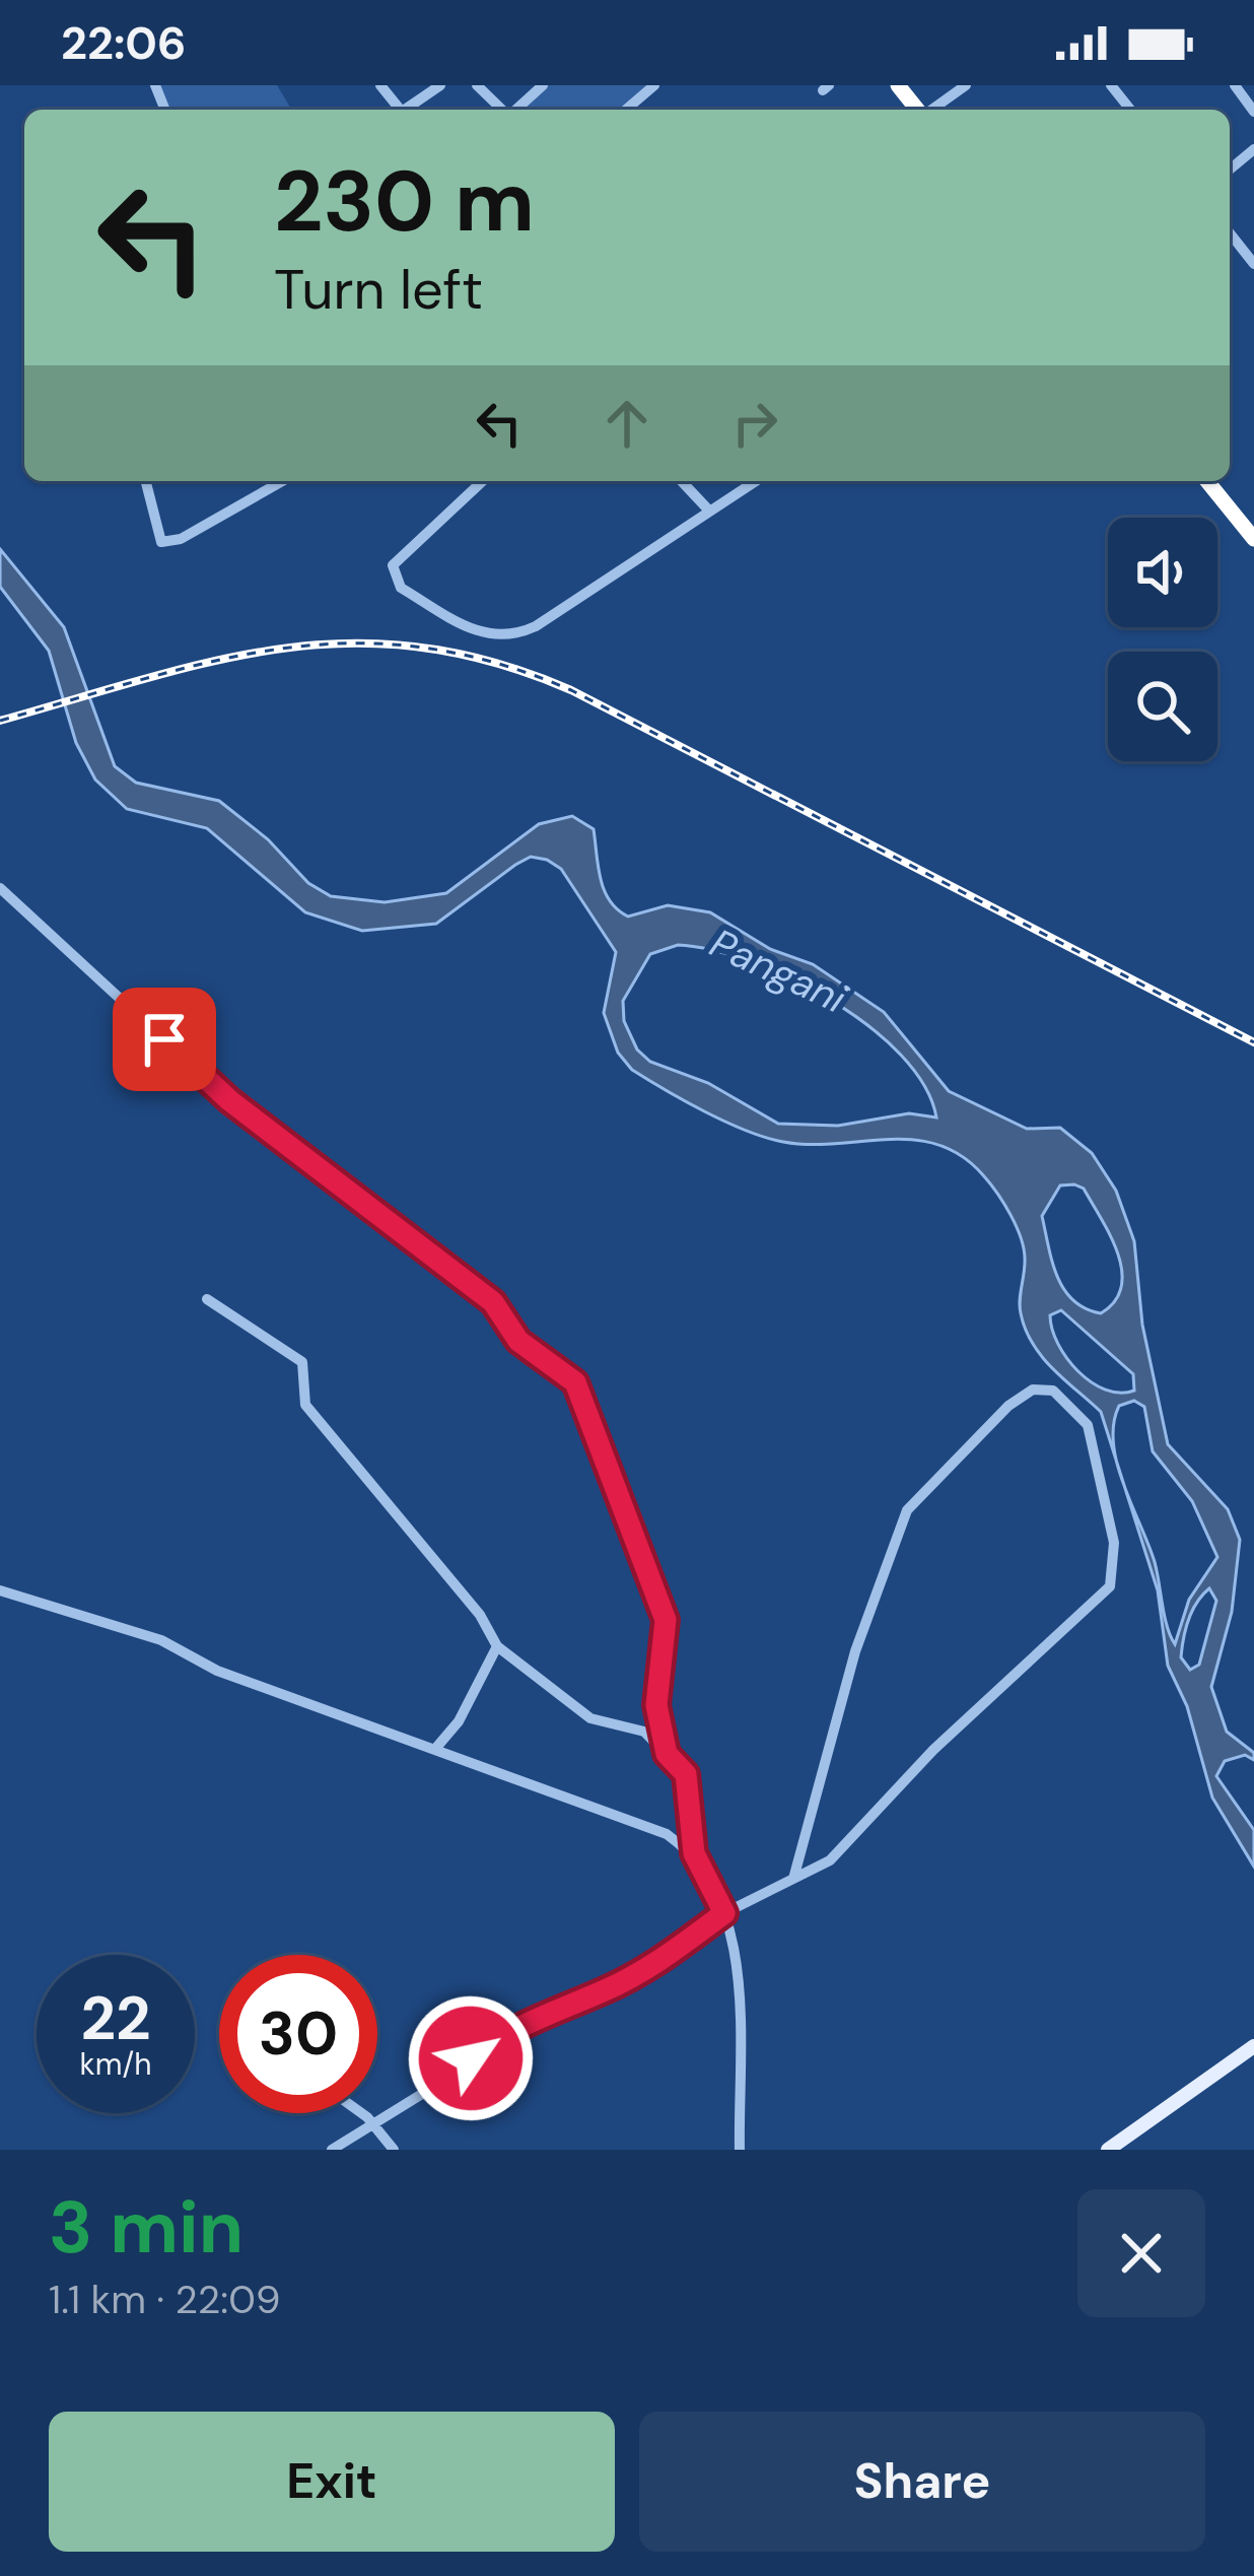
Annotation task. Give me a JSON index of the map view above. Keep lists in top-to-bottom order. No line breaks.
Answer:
{"water":["Pangani"],"page":{"status":"22:06","turn":["230 m","Turn left"],"speed":"22 km/h","limit":"30","heading":["3 min","1.1 km · 22:09"],"buttons":["Exit","Share"]}}
